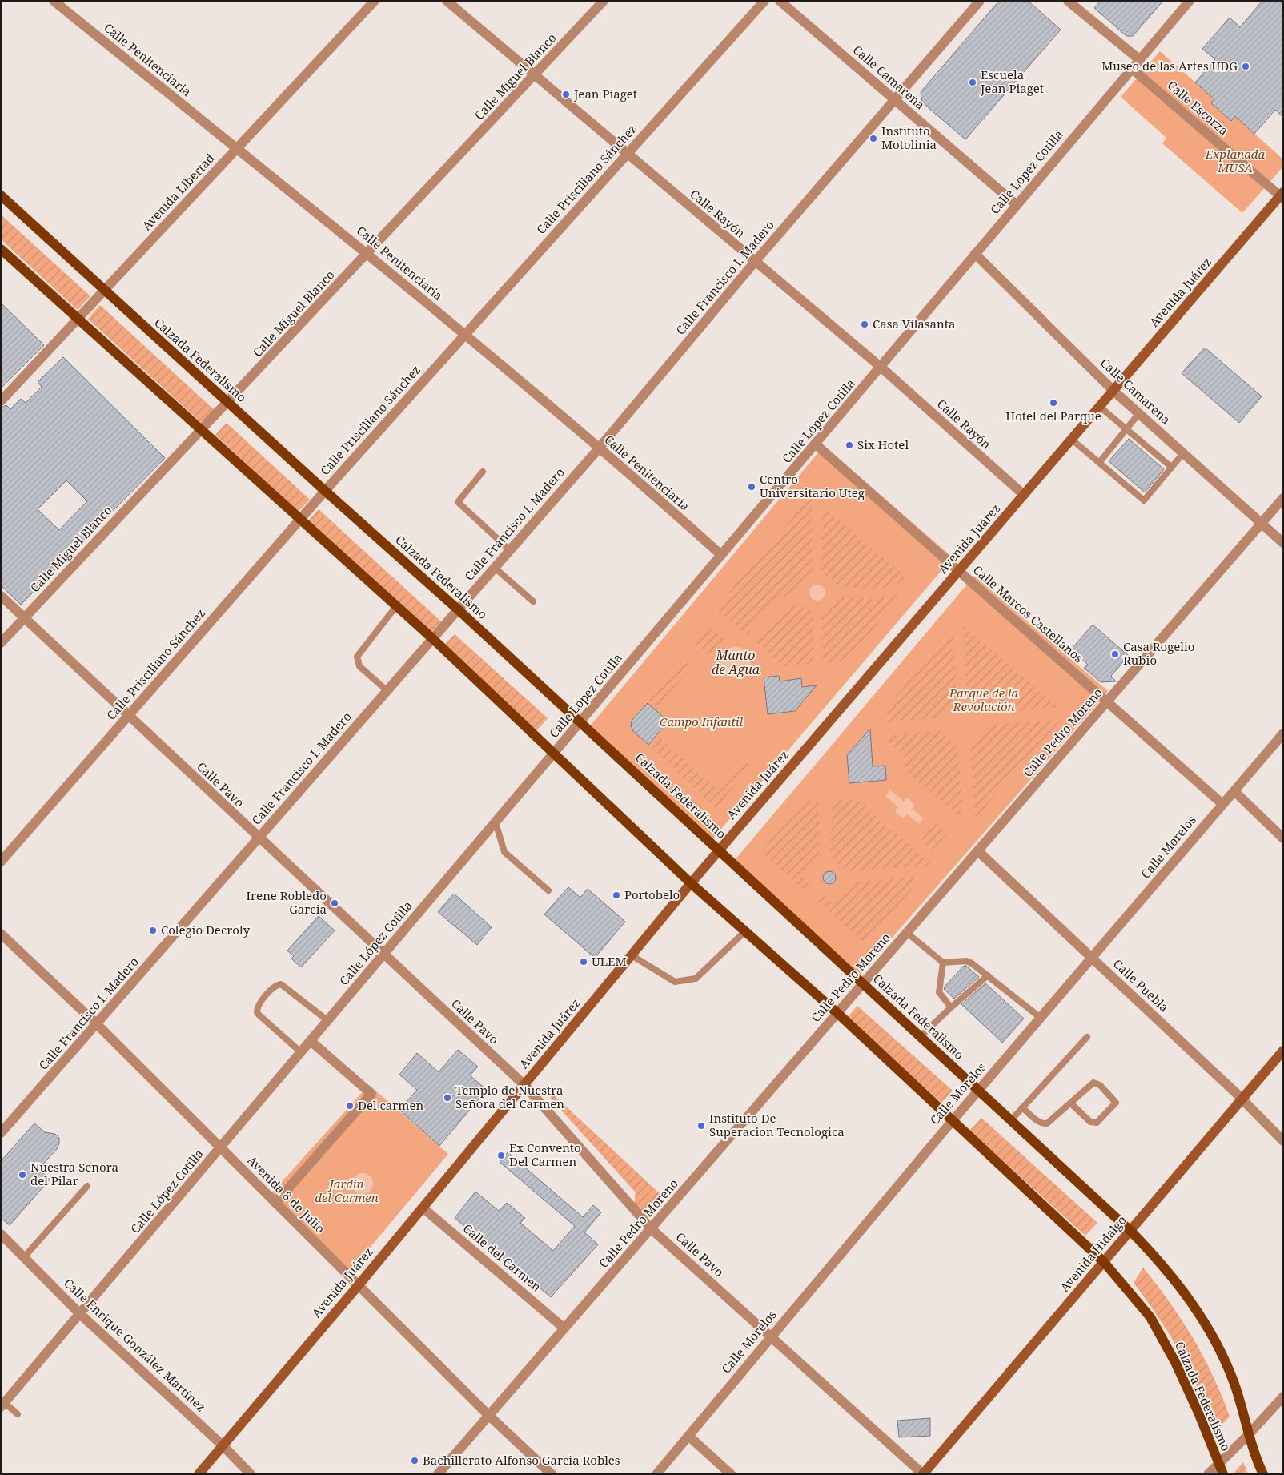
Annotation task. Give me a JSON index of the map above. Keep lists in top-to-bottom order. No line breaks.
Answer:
{"streets":{"main road":["Avenida Juárez","Calzada Federalismo","Avenida Hidalgo"],"street":["Calle Penitenciaria","Calle Miguel Blanco","Calle Camarena","Calle Escorza","Calle López Cotilla","Calle Prisciliano Sánchez","Avenida Libertad","Calle Rayón","Calle Francisco I. Madero","Calle Marcos Castellanos","Calle Pedro Moreno","Calle Pavo","Calle Morelos","Calle Puebla","Avenida 8 de Julio","Calle del Carmen","Calle Enrique González Martínez"]},"crossings":[["Calle Penitenciaria","Calle Miguel Blanco"],["Calle Penitenciaria","Calle López Cotilla"],["Calle Penitenciaria","Calle Prisciliano Sánchez"],["Calle Penitenciaria","Avenida Libertad"],["Calle Penitenciaria","Calle Francisco I. Madero"],["Calle Miguel Blanco","Calle Rayón"],["Calle Miguel Blanco","Calzada Federalismo"],["Calle Miguel Blanco","Calle Pavo"],["Calle Camarena","Calle López Cotilla"],["Calle Camarena","Calle Francisco I. Madero"],["Calle Camarena","Avenida Juárez"],["Calle Camarena","Calle Pedro Moreno"],["Calle Escorza","Calle López Cotilla"],["Calle Escorza","Avenida Juárez"],["Calle López Cotilla","Calle Rayón"],["Calle López Cotilla","Calzada Federalismo"],["Calle López Cotilla","Calle Marcos Castellanos"],["Calle López Cotilla","Calle Pavo"],["Calle López Cotilla","Avenida 8 de Julio"],["Calle López Cotilla","Calle Enrique González Martínez"],["Calle Prisciliano Sánchez","Calle Rayón"],["Calle Prisciliano Sánchez","Calzada Federalismo"],["Calle Prisciliano Sánchez","Calle Pavo"],["Avenida Libertad","Calzada Federalismo"],["Calle Rayón","Calle Francisco I. Madero"],["Calle Rayón","Avenida Juárez"],["Calle Francisco I. Madero","Calzada Federalismo"],["Calle Francisco I. Madero","Calle Pavo"],["Calle Francisco I. Madero","Avenida 8 de Julio"],["Avenida Juárez","Calzada Federalismo"],["Avenida Juárez","Calle Marcos Castellanos"],["Avenida Juárez","Calle Pavo"],["Avenida Juárez","Avenida 8 de Julio"],["Avenida Juárez","Calle del Carmen"],["Avenida Juárez","Calle Enrique González Martínez"],["Calzada Federalismo","Calle Pedro Moreno"],["Calzada Federalismo","Calle Morelos"],["Calzada Federalismo","Avenida Hidalgo"],["Calle Marcos Castellanos","Calle Pedro Moreno"],["Calle Marcos Castellanos","Calle Morelos"],["Calle Pedro Moreno","Calle Pavo"],["Calle Pedro Moreno","Calle Puebla"],["Calle Pedro Moreno","Avenida 8 de Julio"],["Calle Pedro Moreno","Calle del Carmen"],["Calle Pavo","Calle Morelos"],["Calle Pavo","Avenida Hidalgo"],["Calle Morelos","Calle Puebla"],["Calle Puebla","Avenida Hidalgo"]],"water":["Manto de Agua"],"parks":["Explanada MUSA","Parque de la Revolución","Campo Infantil","Jardín del Carmen"],"places":["Museo de las Artes UDG","Escuela Jean Piaget","Jean Piaget","Instituto Motolinia","Casa Vilasanta","Hotel del Parque","Six Hotel","Centro Universitario Uteg","Casa Rogelio Rubio","Portobelo","Irene Robledo Garcia","Colegio Decroly","ULEM","Templo de Nuestra Señora del Carmen","Del carmen","Instituto De Superacion Tecnologica","Ex Convento Del Carmen","Nuestra Señora del Pilar","Bachillerato Alfonso Garcia Robles"]}
